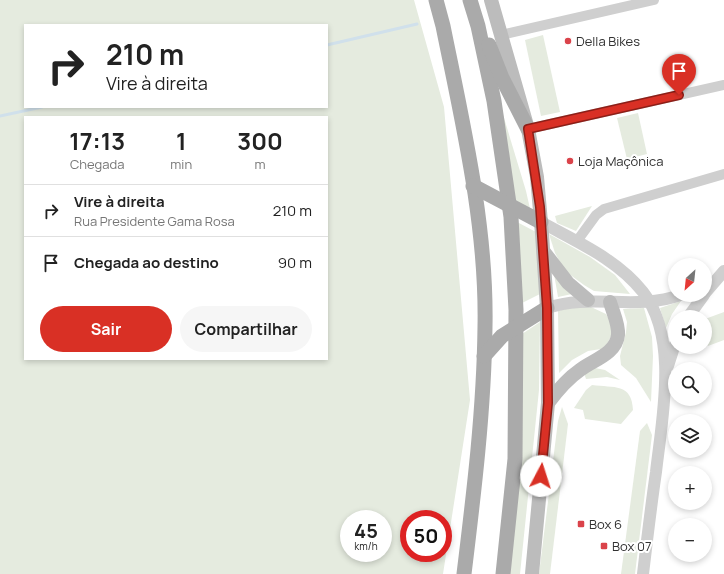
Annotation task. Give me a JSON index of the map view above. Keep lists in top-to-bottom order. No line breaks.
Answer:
{"places":{"other":["Della Bikes","Loja Maçônica"],"transit":["Box 6","Box 07"]},"north":"bottom left","page":{"turn":["210 m","Vire à direita"],"eta":["17:13","Chegada","1","min","300","m"],"list":[{"name":"Vire à direita","note":"Rua Presidente Gama Rosa","value":"210 m"},{"name":"Chegada ao destino","value":"90 m"}],"map_buttons":["+","−"],"buttons":["Sair","Compartilhar"],"speed":"45 km/h","limit":"50"}}
